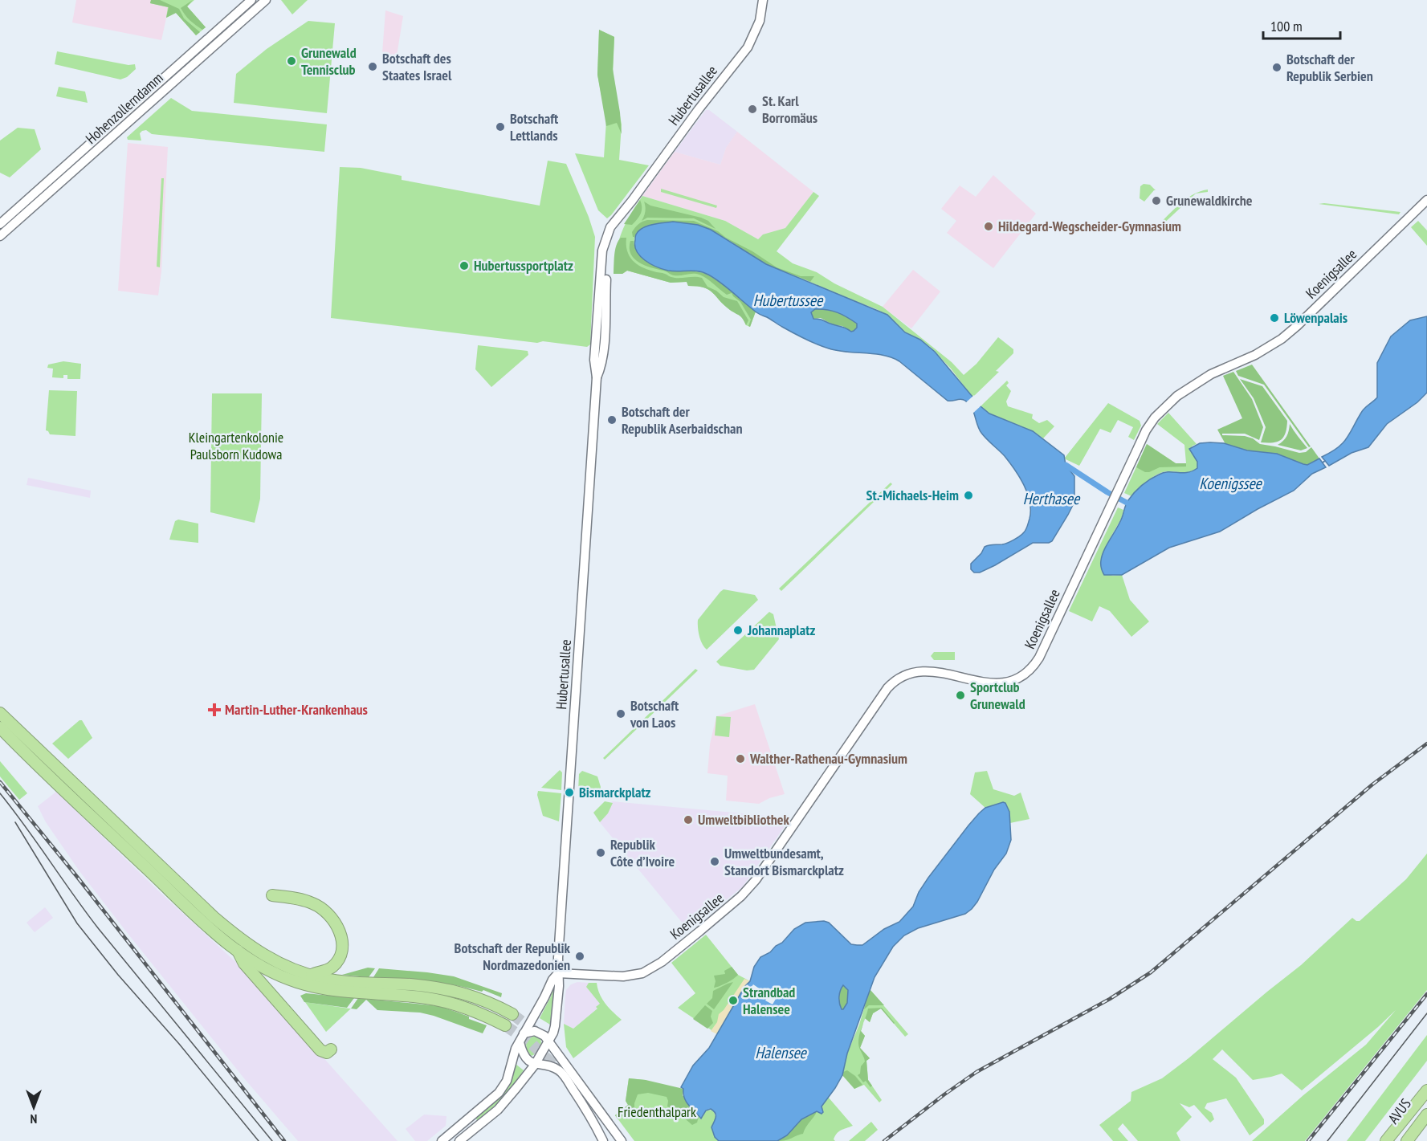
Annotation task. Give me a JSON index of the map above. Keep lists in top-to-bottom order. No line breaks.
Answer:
{"streets":{"highway":["AVUS"],"main road":["Hubertusallee","Hohenzollerndamm","Koenigsallee"]},"crossings":[["Hubertusallee","Koenigsallee"]],"water":["Hubertussee","Koenigssee","Herthasee","Halensee"],"parks":["Kleingartenkolonie Paulsborn Kudowa","Friedenthalpark"],"places":{"other":["Grunewald Tennisclub","Botschaft des Staates Israel","Botschaft der Republik Serbien","St. Karl Borromäus","Botschaft Lettlands","Grunewaldkirche","Hildegard-Wegscheider-Gymnasium","Hubertussportplatz","Löwenpalais","Botschaft der Republik Aserbaidschan","St.-Michaels-Heim","Johannaplatz","Sportclub Grunewald","Botschaft von Laos","Walther-Rathenau-Gymnasium","Bismarckplatz","Umweltbibliothek","Republik Côte d’Ivoire","Umweltbundesamt, Standort Bismarckplatz","Botschaft der Republik Nordmazedonien","Strandbad Halensee"],"health":["Martin-Luther-Krankenhaus"]},"scale_bar":"100 m","north":"bottom"}
